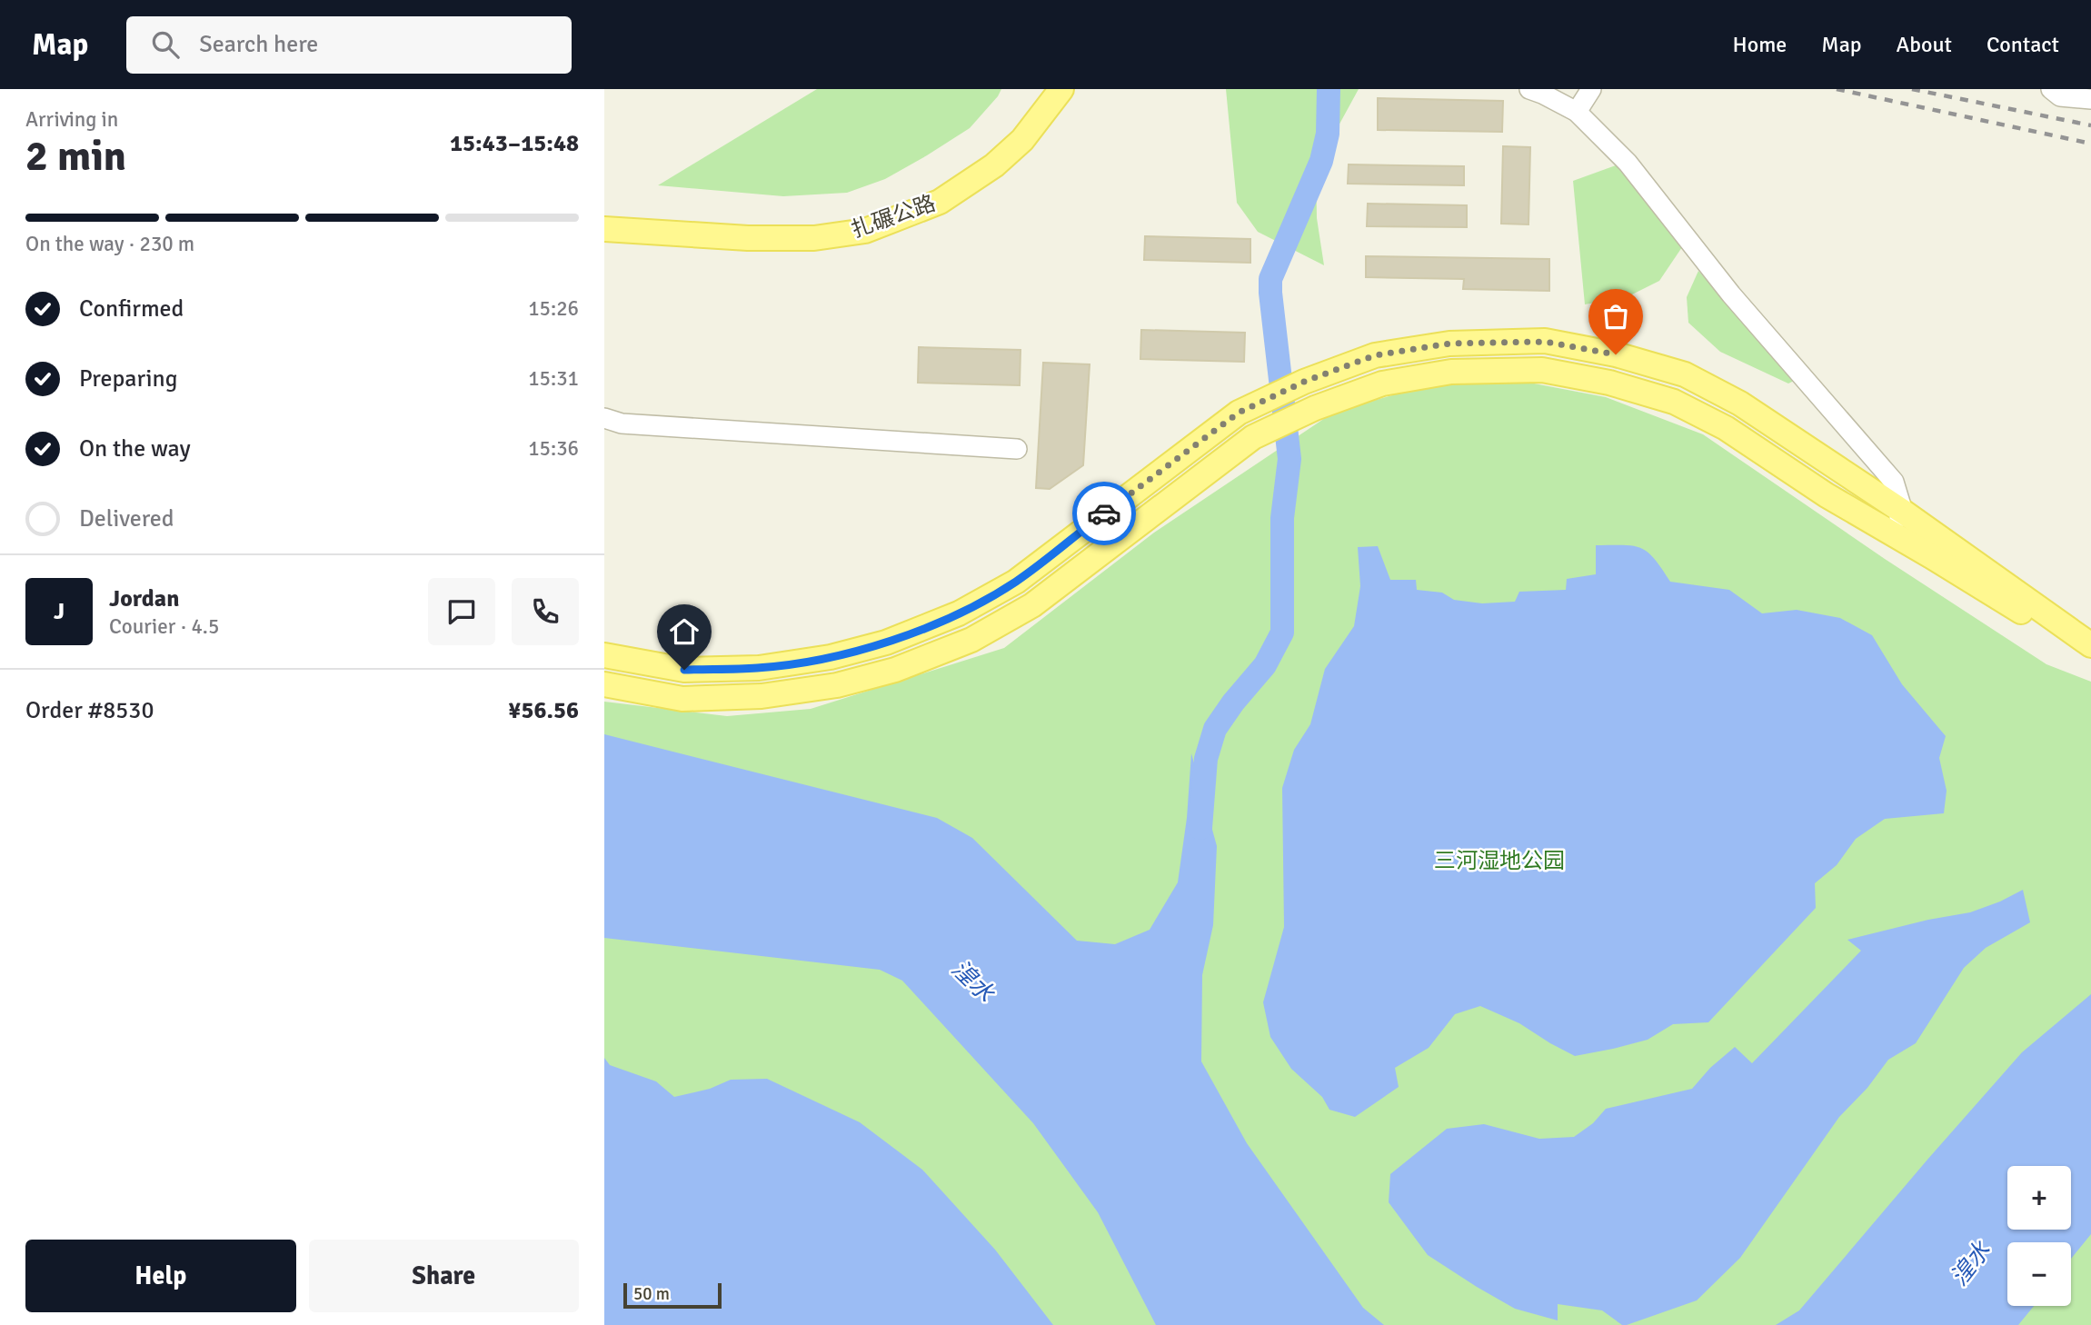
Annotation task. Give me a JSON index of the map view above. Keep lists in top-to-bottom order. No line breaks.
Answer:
{"streets":{"main road":["扎碾公路"]},"water":["湟水"],"parks":["三河湿地公园"],"scale_bar":"50 m","page":{"header":"Map","search":"Search here","nav":["Home","Map","About","Contact"],"heading":["2 min","Arriving in","15:43–15:48"],"panel":["Jordan","Courier · 4.5","Order #8530","¥56.56"],"bar":"On the way · 230 m","list":[["Confirmed","15:26"],["Preparing","15:31"],["On the way","15:36"],"Delivered"],"round":"J","map_buttons":["+","−"],"buttons":["Help","Share"],"scale":"50 m"}}
